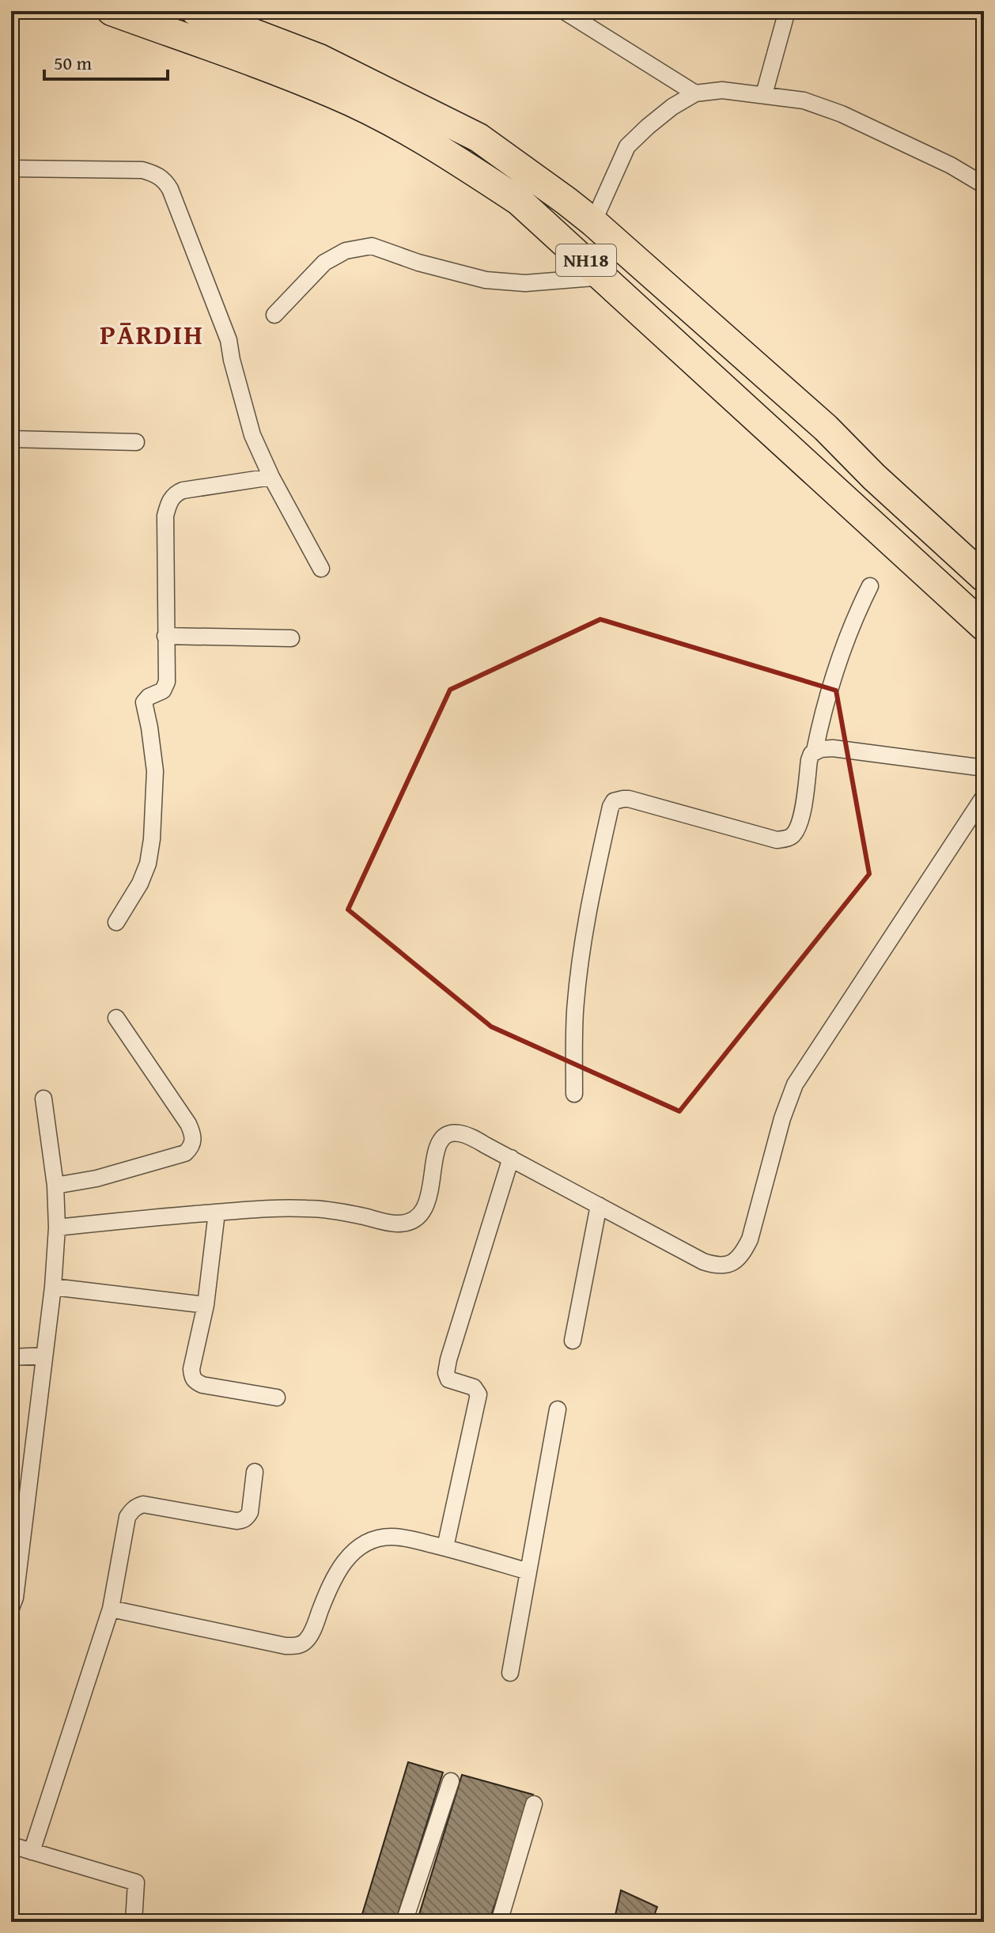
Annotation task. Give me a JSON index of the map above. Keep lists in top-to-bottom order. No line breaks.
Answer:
{"streets":{"highway":["NH18"]},"districts":["PĀRDIH"],"scale_bar":"50 m"}
